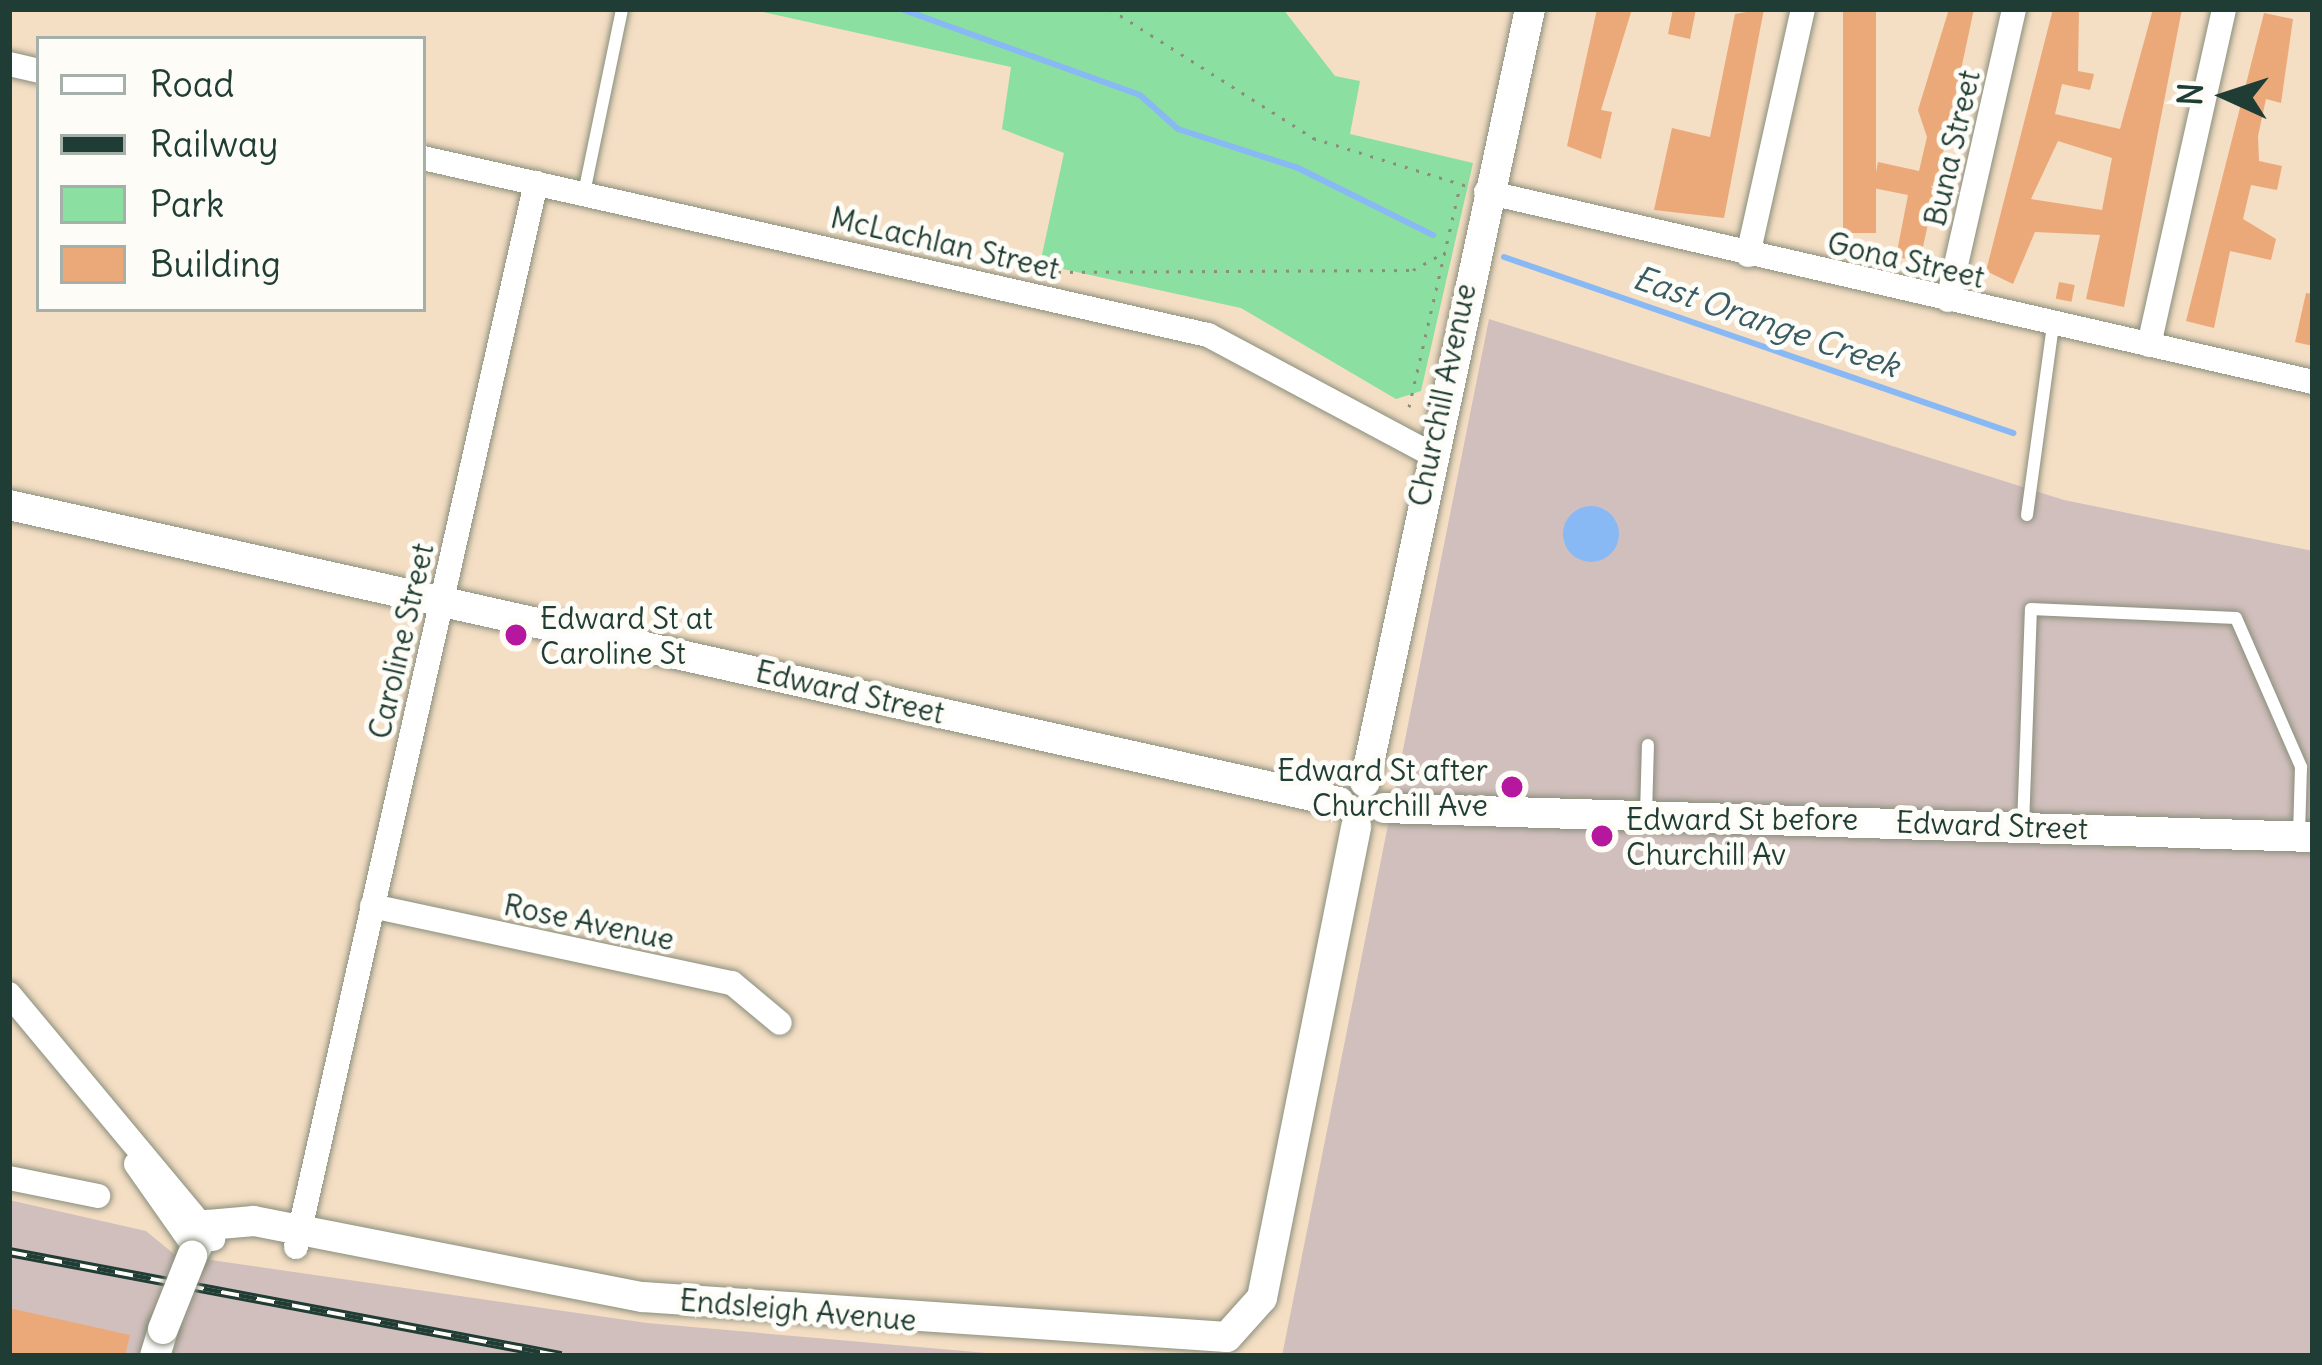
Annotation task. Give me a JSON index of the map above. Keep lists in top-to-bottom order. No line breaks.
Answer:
{"streets":{"street":["Buna Street","McLachlan Street","Gona Street","Churchill Avenue","Caroline Street","Edward Street","Rose Avenue","Endsleigh Avenue"]},"crossings":[["Buna Street","Gona Street"],["McLachlan Street","Churchill Avenue"],["McLachlan Street","Caroline Street"],["Gona Street","Churchill Avenue"],["Caroline Street","Edward Street"],["Caroline Street","Rose Avenue"],["Caroline Street","Endsleigh Avenue"],["Edward Street","Endsleigh Avenue"]],"water":["East Orange Creek"],"places":["Edward St at Caroline St","Edward St after Churchill Ave","Edward St before Churchill Av"],"legend":["Road","Railway","Park","Building"],"north":"left"}
